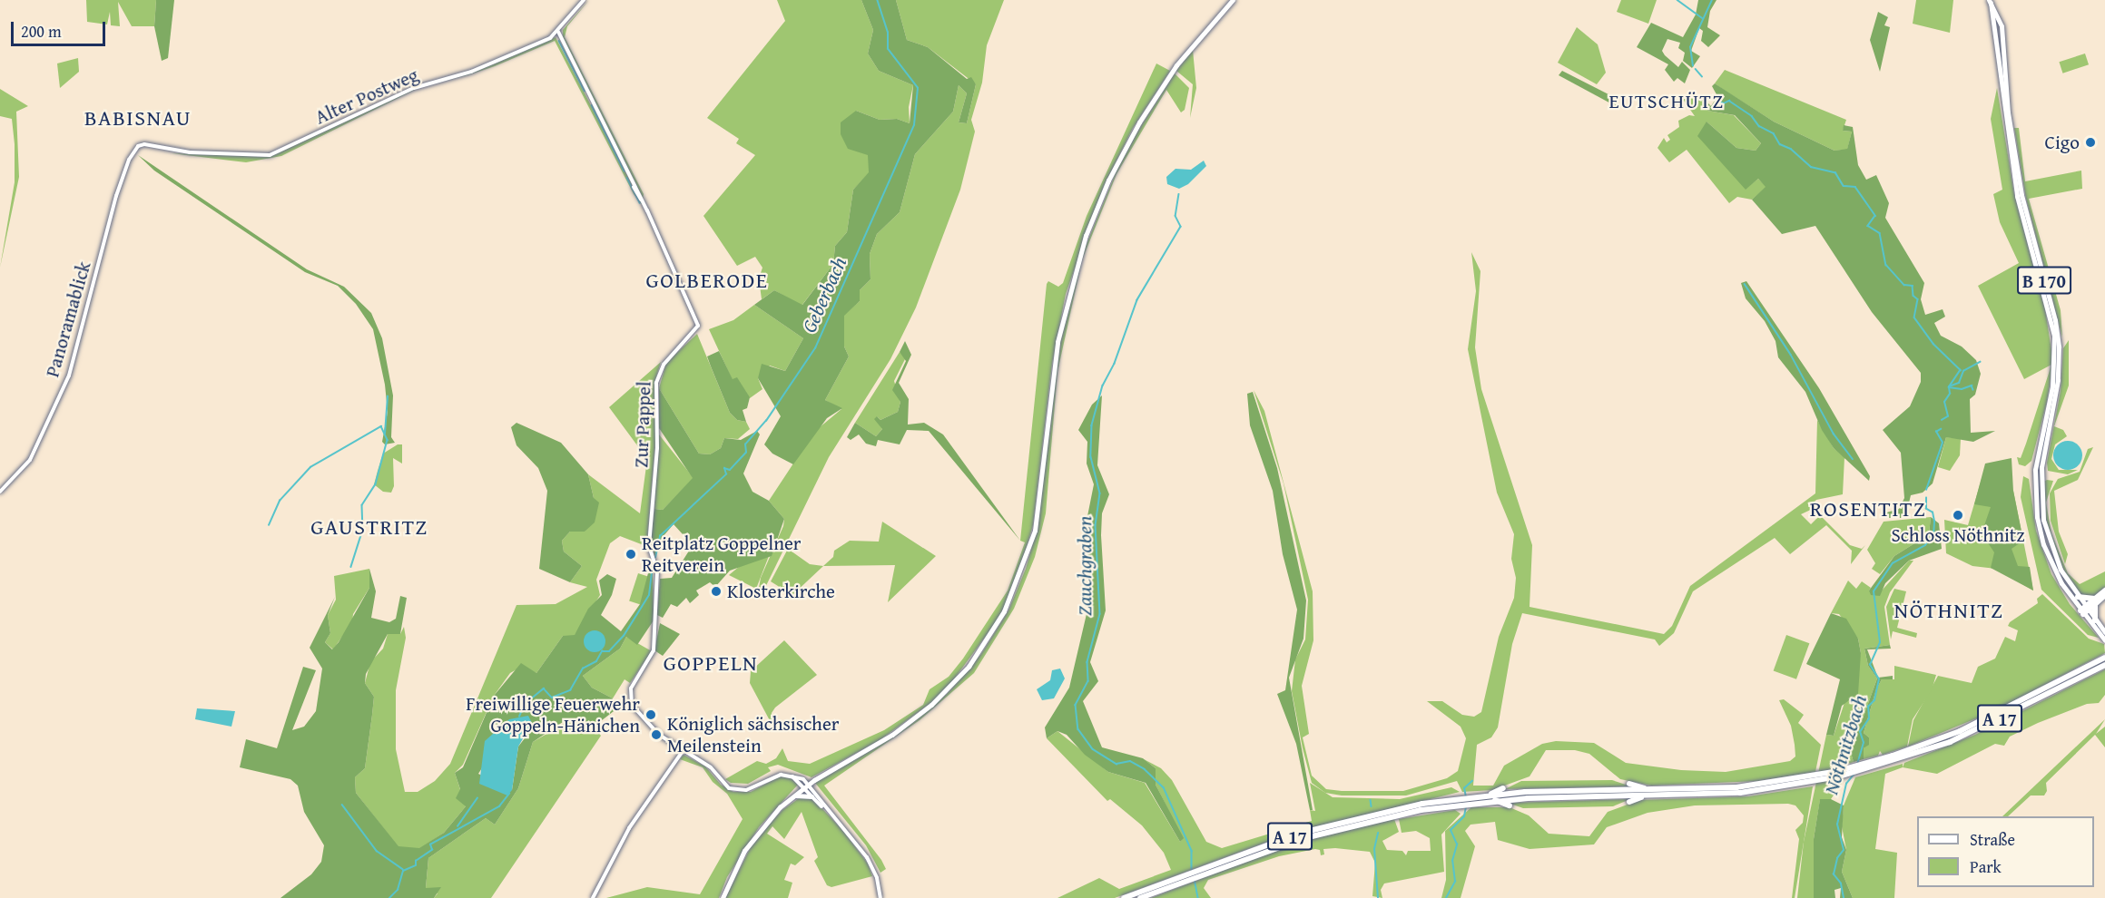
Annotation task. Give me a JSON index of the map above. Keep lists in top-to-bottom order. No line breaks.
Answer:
{"streets":{"highway":["A 17"],"main road":["B 170"],"street":["Alter Postweg","Panoramablick","Zur Pappel"]},"crossings":[["Alter Postweg","Panoramablick"],["Alter Postweg","Zur Pappel"]],"districts":["EUTSCHÜTZ","BABISNAU","GOLBERODE","ROSENTITZ","GAUSTRITZ","NÖTHNITZ","GOPPELN"],"water":["Geberbach","Zauchgraben","Nöthnitzbach"],"places":["Cigo","Schloss Nöthnitz","Reitplatz Goppelner Reitverein","Klosterkirche","Freiwillige Feuerwehr Goppeln-Hänichen","Königlich sächsischer Meilenstein"],"legend":["Straße","Park"],"scale_bar":"200 m"}
